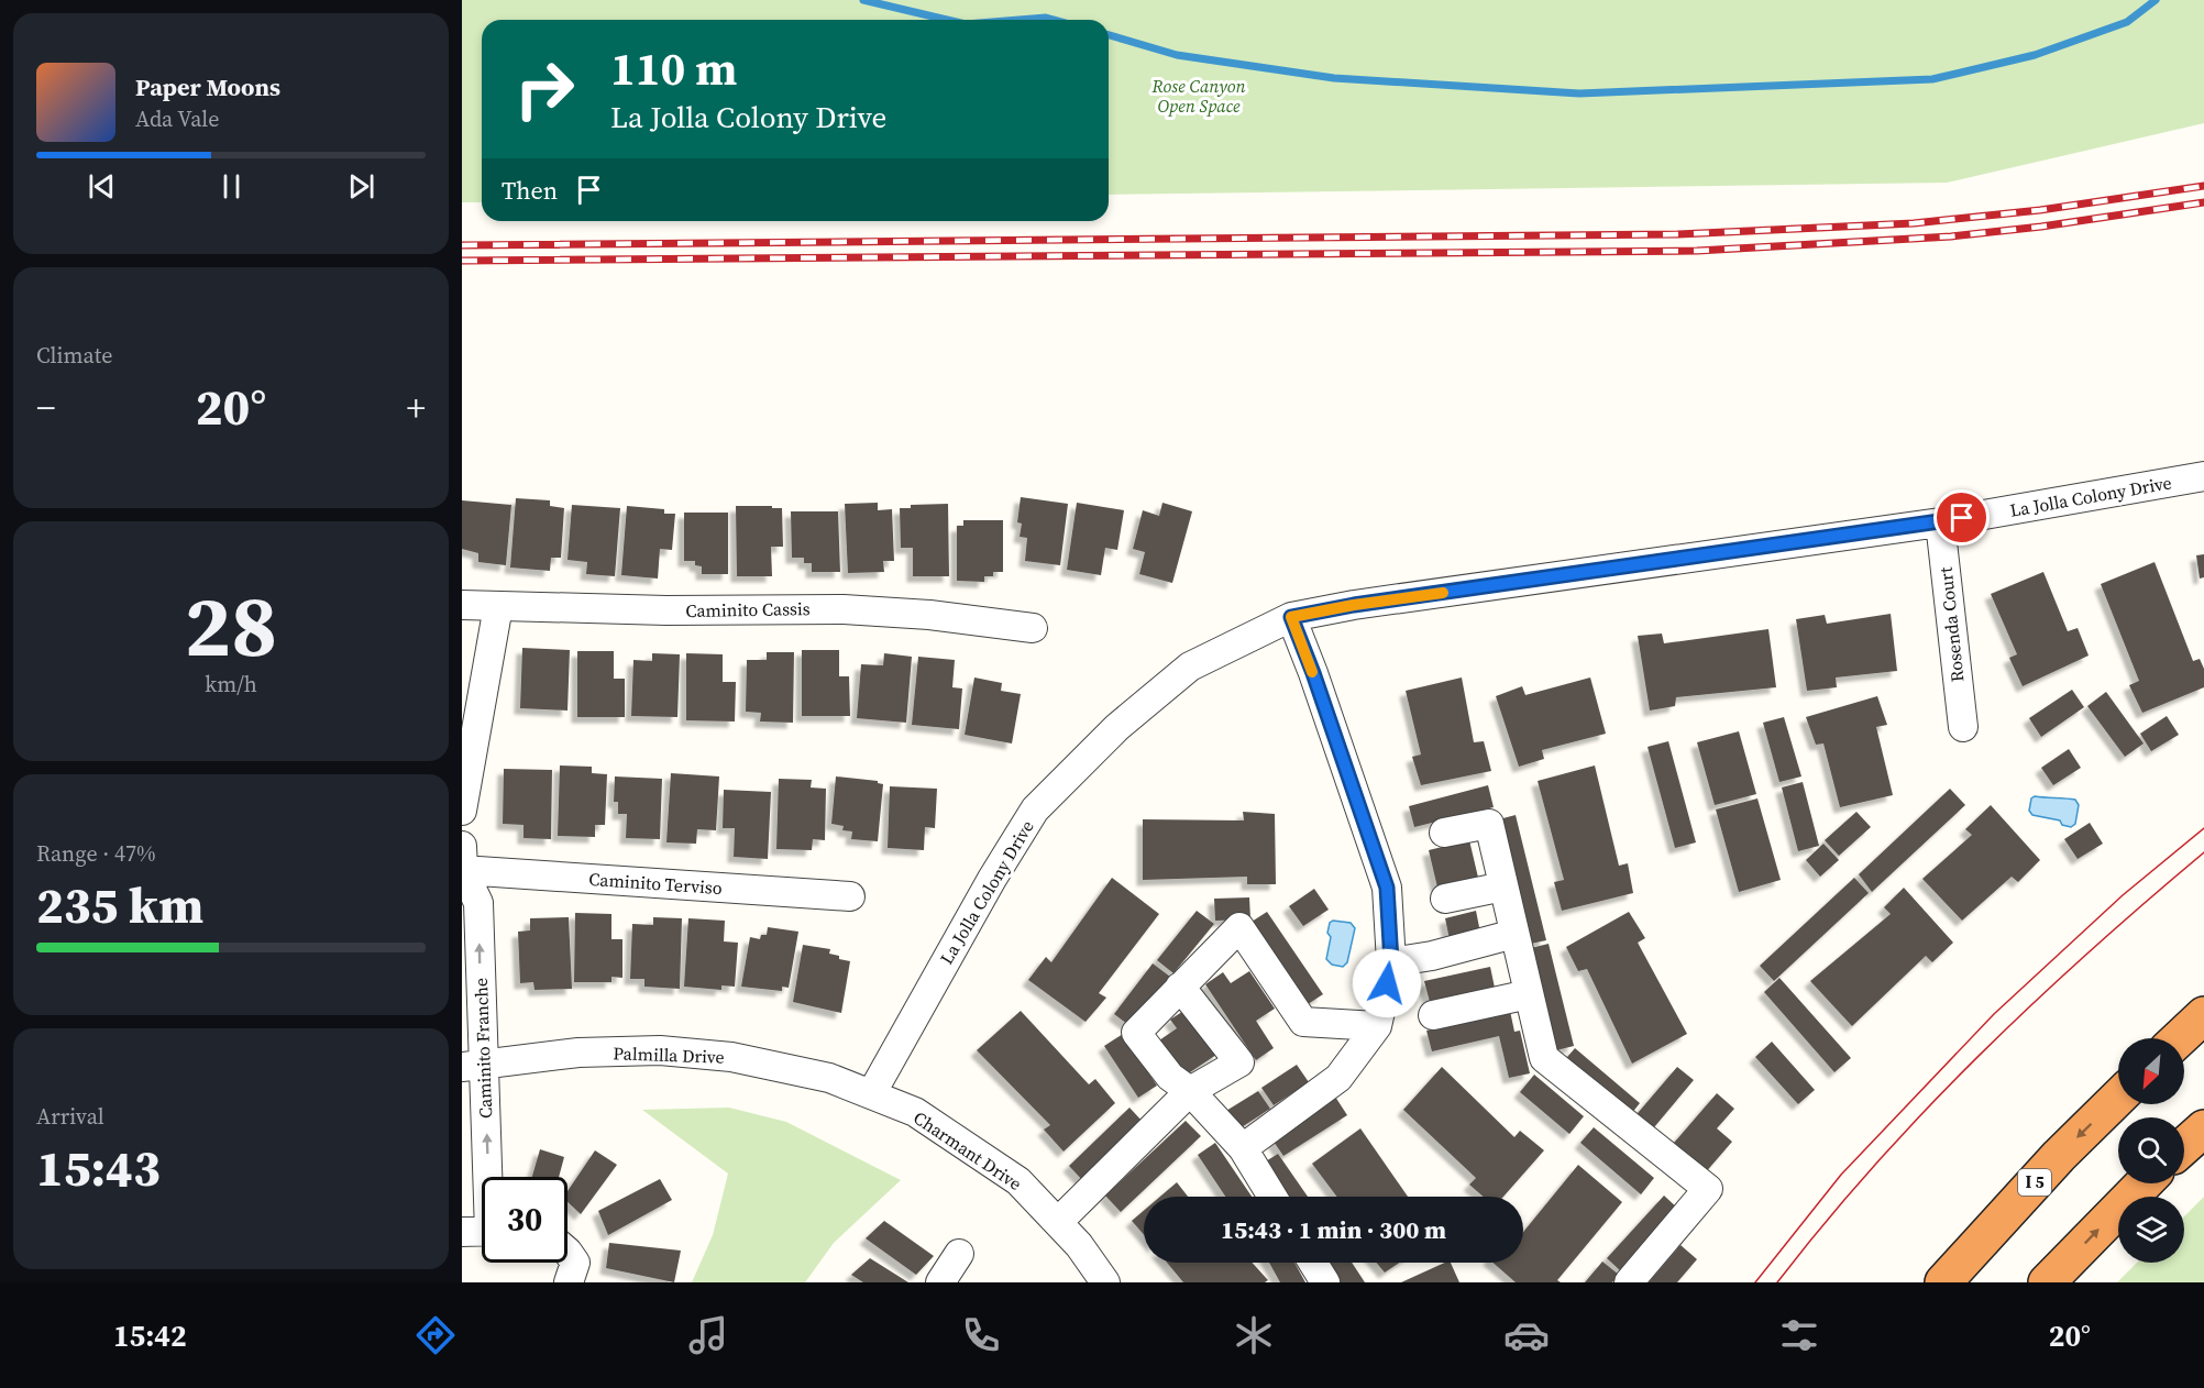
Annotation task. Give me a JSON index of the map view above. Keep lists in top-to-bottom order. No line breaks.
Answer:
{"streets":{"highway":["I 5"],"street":["La Jolla Colony Drive","Caminito Cassis","Rosenda Court","Caminito Terviso","Caminito Franche","Palmilla Drive","Charmant Drive"]},"crossings":[["La Jolla Colony Drive","Rosenda Court"],["La Jolla Colony Drive","Palmilla Drive"],["La Jolla Colony Drive","Charmant Drive"],["Caminito Terviso","Caminito Franche"],["Caminito Franche","Palmilla Drive"],["Palmilla Drive","Charmant Drive"]],"one_way":["Caminito Franche"],"parks":["Rose Canyon Open Space"],"north":"bottom left","page":{"turn":["110 m","La Jolla Colony Drive"],"song":["Paper Moons","Ada Vale"],"then":"Then","tile":["Climate",["28","km/h"],["Range · 47%","235 km"],["Arrival","15:43"]],"heat":["−","20°","+"],"limit":"30","trip":"15:43 · 1 min · 300 m","tabs":["15:42","20°"]}}
